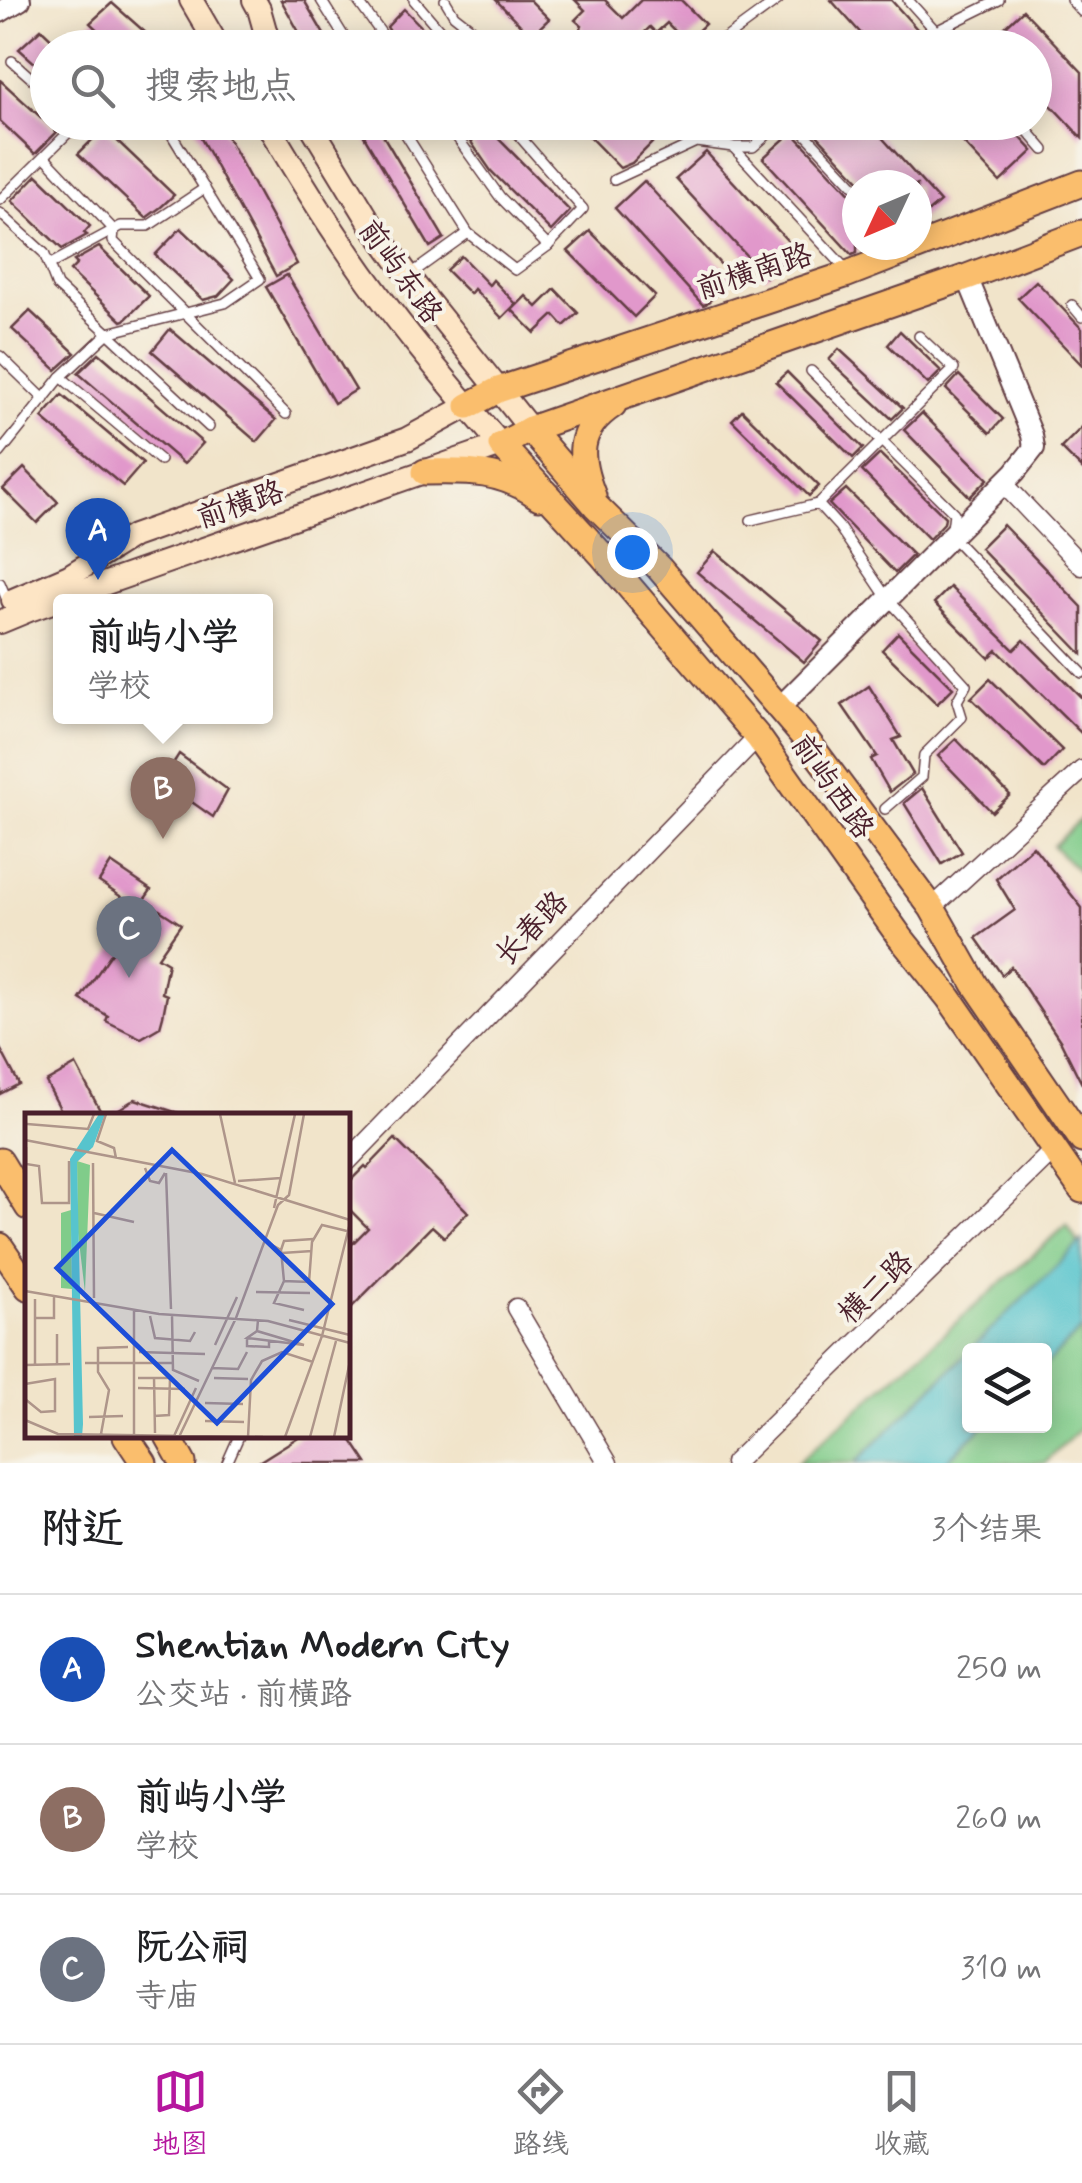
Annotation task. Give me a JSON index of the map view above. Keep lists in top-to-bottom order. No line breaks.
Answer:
{"streets":{"main road":["前屿东路","前横南路","前横路","前屿西路"],"street":["长春路","横二路"]},"crossings":[["前屿东路","前横南路"],["前屿东路","前横路"],["前屿东路","前屿西路"],["前横南路","前横路"],["前横路","前屿西路"],["前屿西路","长春路"],["前屿西路","横二路"]],"north":"bottom left","page":{"search":"搜索地点","pins":["A","B","C"],"popup":["前屿小学","学校"],"heading":["附近","3个结果"],"list":[{"mark":"A","name":"Shentian Modern City","note":"公交站 · 前横路","value":"250 m"},{"mark":"B","name":"前屿小学","note":"学校","value":"260 m"},{"mark":"C","name":"阮公祠","note":"寺庙","value":"310 m"}],"nav":["地图","路线","收藏"]}}
